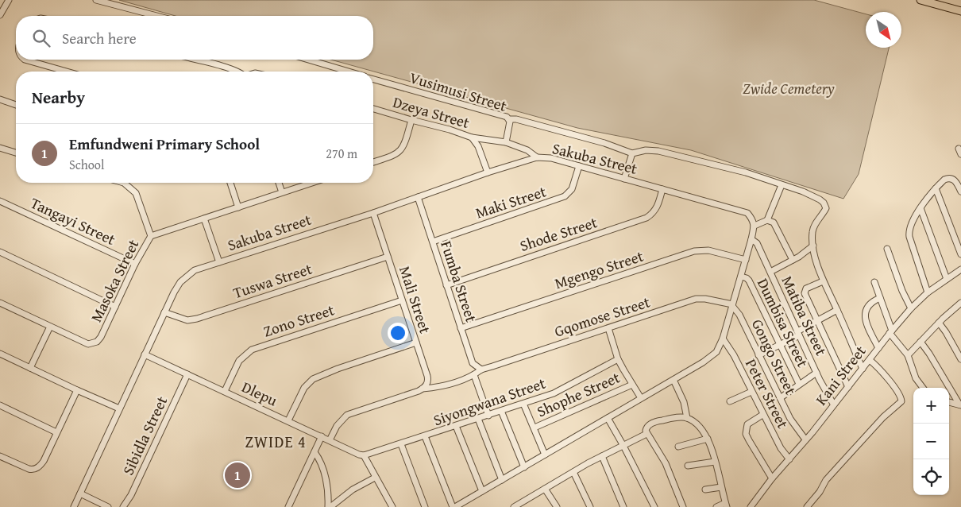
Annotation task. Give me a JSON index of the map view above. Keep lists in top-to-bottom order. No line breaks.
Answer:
{"streets":{"street":["Vusimusi Street","Dzeya Street","Sakuba Street","Maki Street","Tangayi Street","Shode Street","Mgengo Street","Masoka Street","Tuswa Street","Fumba Street","Mali Street","Matiba Street","Gqomose Street","Zono Street","Dumbisa Street","Gongo Street","Kani Street","Dlepu","Peter Street","Shophe Street","Siyongwana Street","Sibidla Street"]},"crossings":[["Dzeya Street","Sakuba Street"],["Sakuba Street","Maki Street"],["Sakuba Street","Shode Street"],["Sakuba Street","Tuswa Street"],["Sakuba Street","Fumba Street"],["Sakuba Street","Mali Street"],["Sakuba Street","Dlepu"],["Maki Street","Fumba Street"],["Tangayi Street","Masoka Street"],["Shode Street","Fumba Street"],["Mgengo Street","Fumba Street"],["Tuswa Street","Mali Street"],["Fumba Street","Gqomose Street"],["Mali Street","Zono Street"],["Matiba Street","Dumbisa Street"],["Matiba Street","Kani Street"],["Gqomose Street","Gongo Street"],["Zono Street","Dlepu"],["Dumbisa Street","Gongo Street"],["Gongo Street","Kani Street"],["Kani Street","Peter Street"],["Dlepu","Siyongwana Street"],["Dlepu","Sibidla Street"]],"districts":["ZWIDE 4"],"parks":["Zwide Cemetery"],"north":"bottom right","page":{"search":"Search here","heading":"Nearby","list":[{"mark":"1","name":"Emfundweni Primary School","note":"School","value":"270 m"}],"map_buttons":["+","−"],"pins":"1"}}
